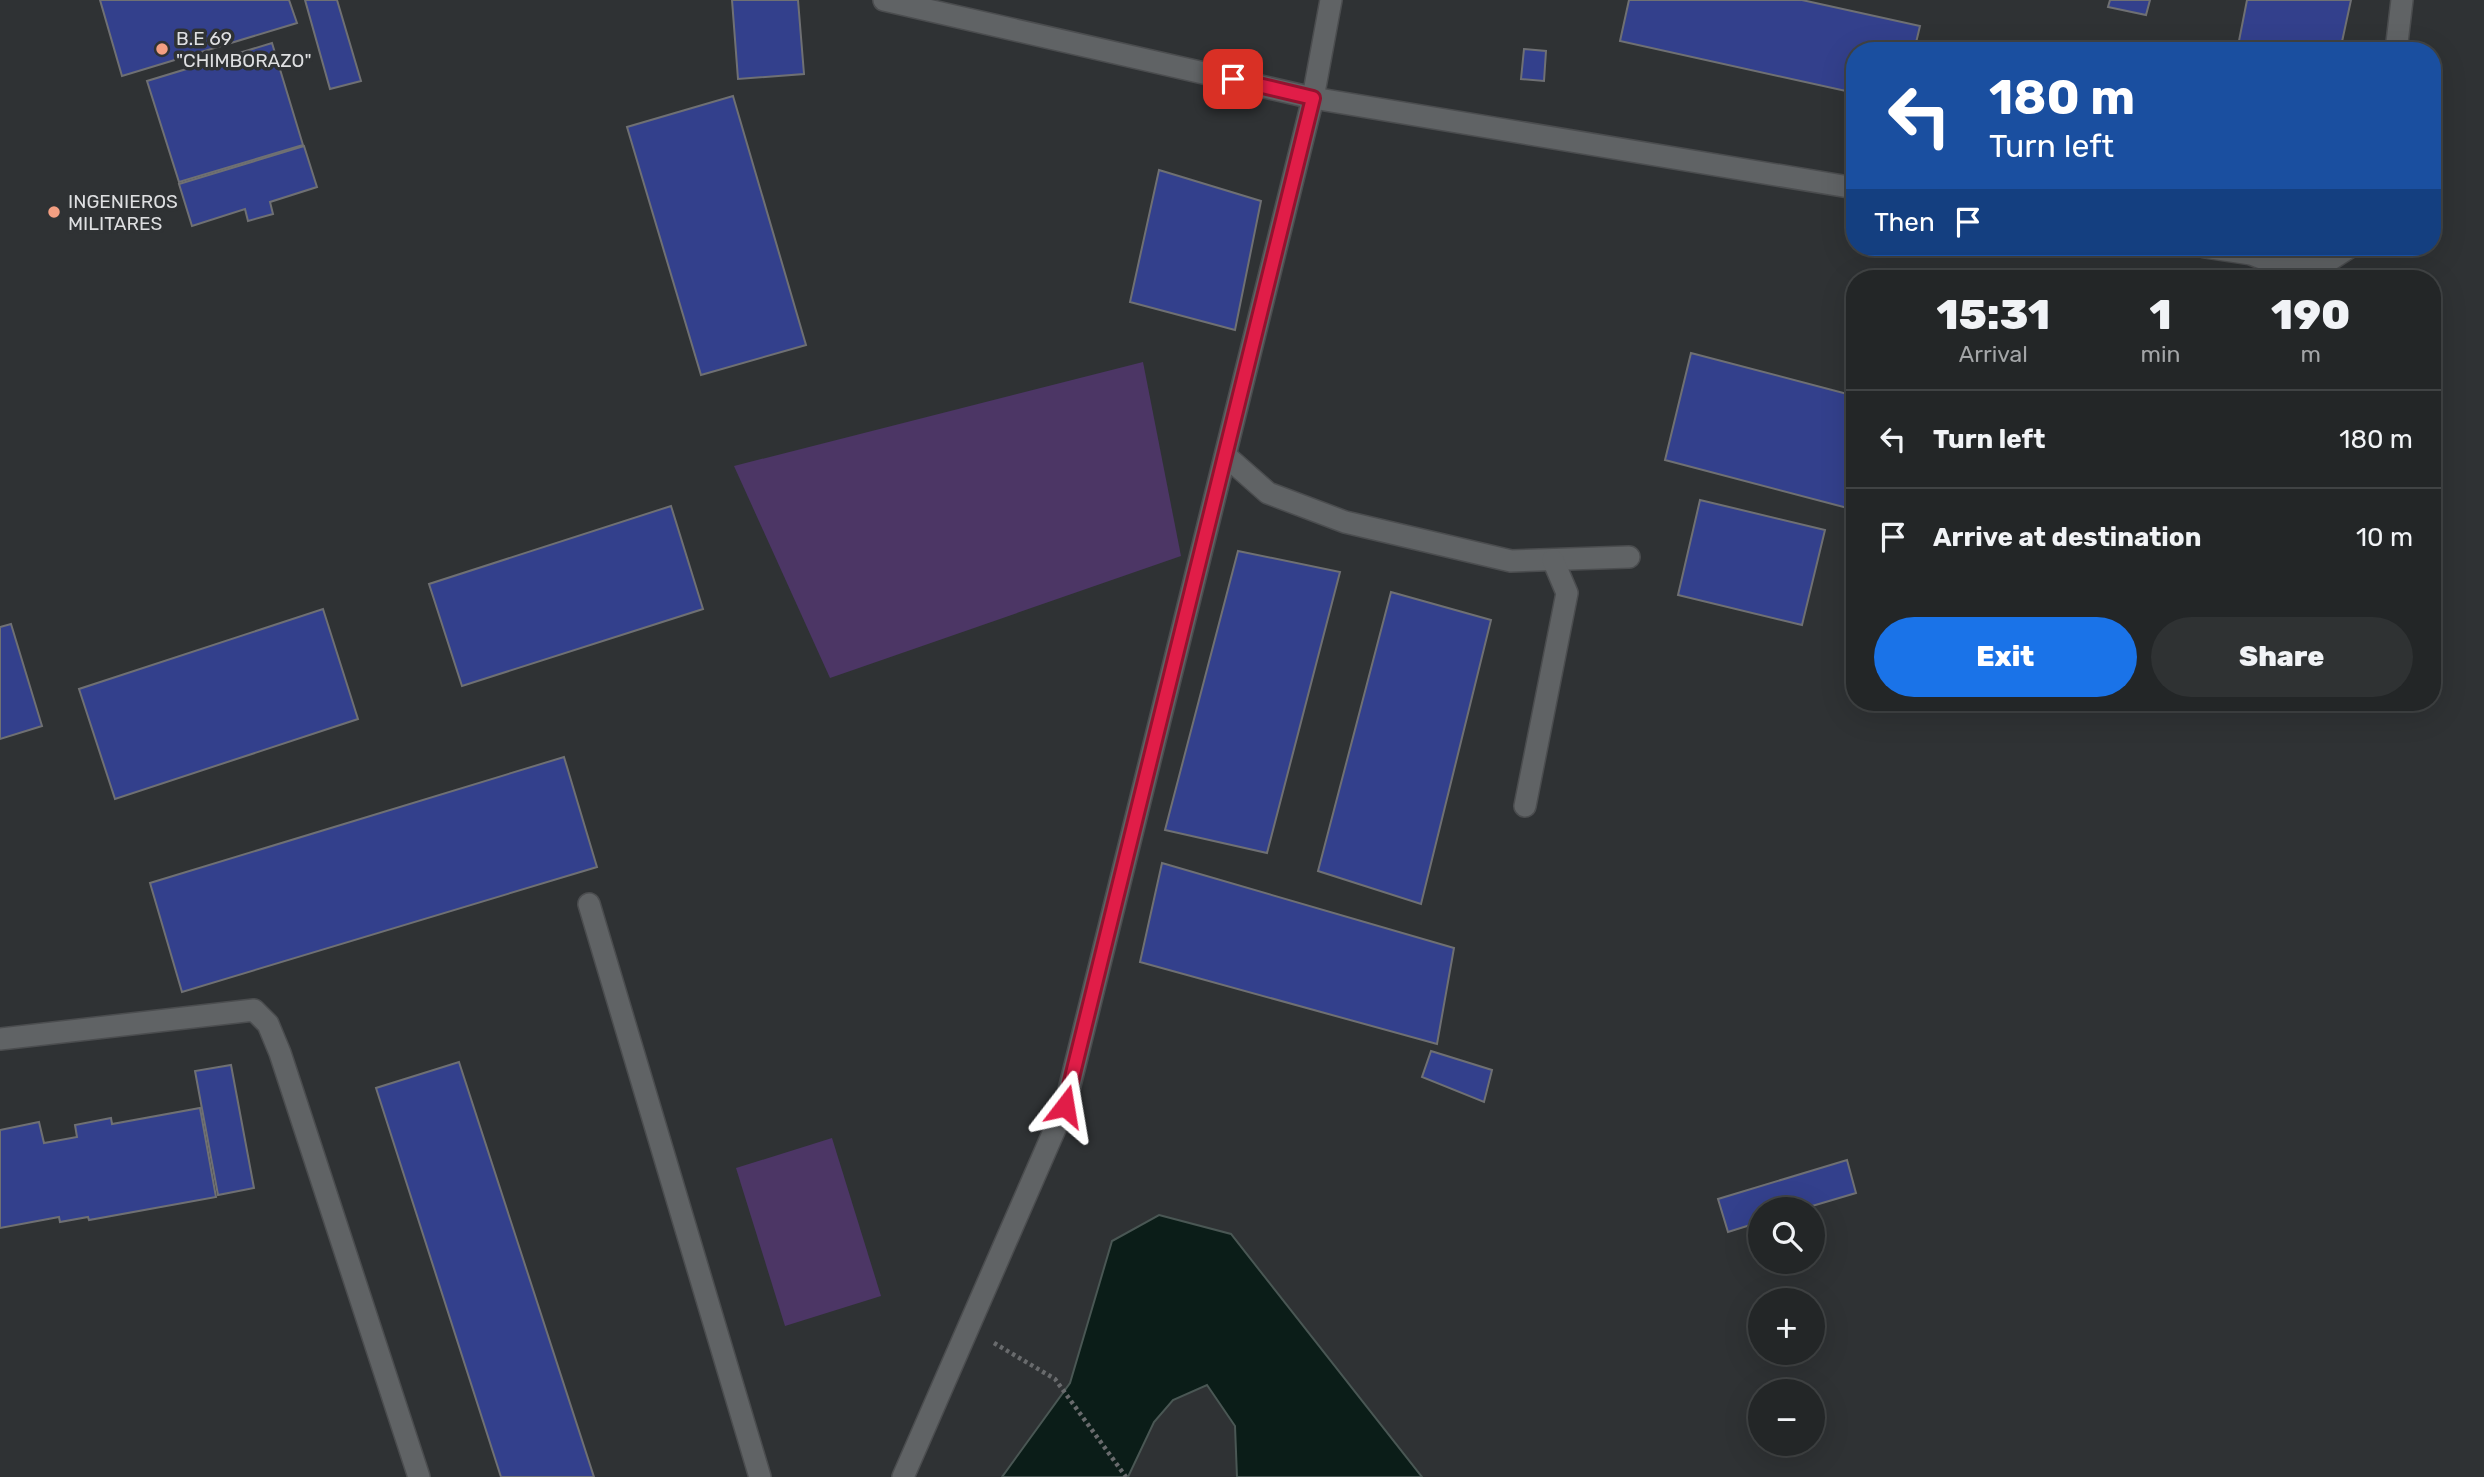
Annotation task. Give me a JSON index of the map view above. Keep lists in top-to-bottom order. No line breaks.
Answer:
{"places":["B.E 69 \"CHIMBORAZO\"","INGENIEROS MILITARES"],"page":{"turn":["180 m","Turn left"],"then":"Then","eta":["15:31","Arrival","1","min","190","m"],"list":[{"name":"Turn left","value":"180 m"},{"name":"Arrive at destination","value":"10 m"}],"buttons":["Exit","Share"],"map_buttons":["+","−"]}}
